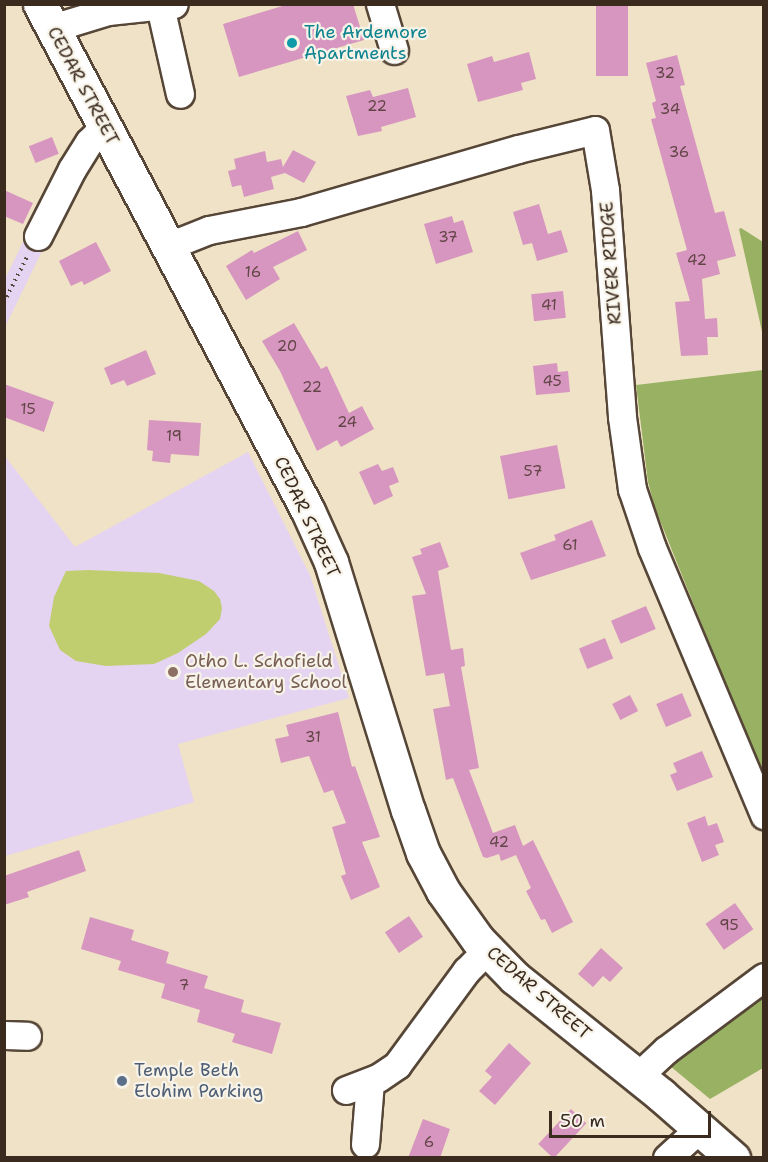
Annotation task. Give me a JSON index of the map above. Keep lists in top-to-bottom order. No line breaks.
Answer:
{"streets":{"main road":["CEDAR STREET"],"street":["RIVER RIDGE"]},"crossings":[["CEDAR STREET","RIVER RIDGE"]],"places":["The Ardemore Apartments","Otho L. Schofield Elementary School","Temple Beth Elohim Parking"],"house_numbers":["32","22","34","36","37","42","16","41","20","45","22","15","24","19","57","61","31","42","95","7","6"],"scale_bar":"50 m"}
